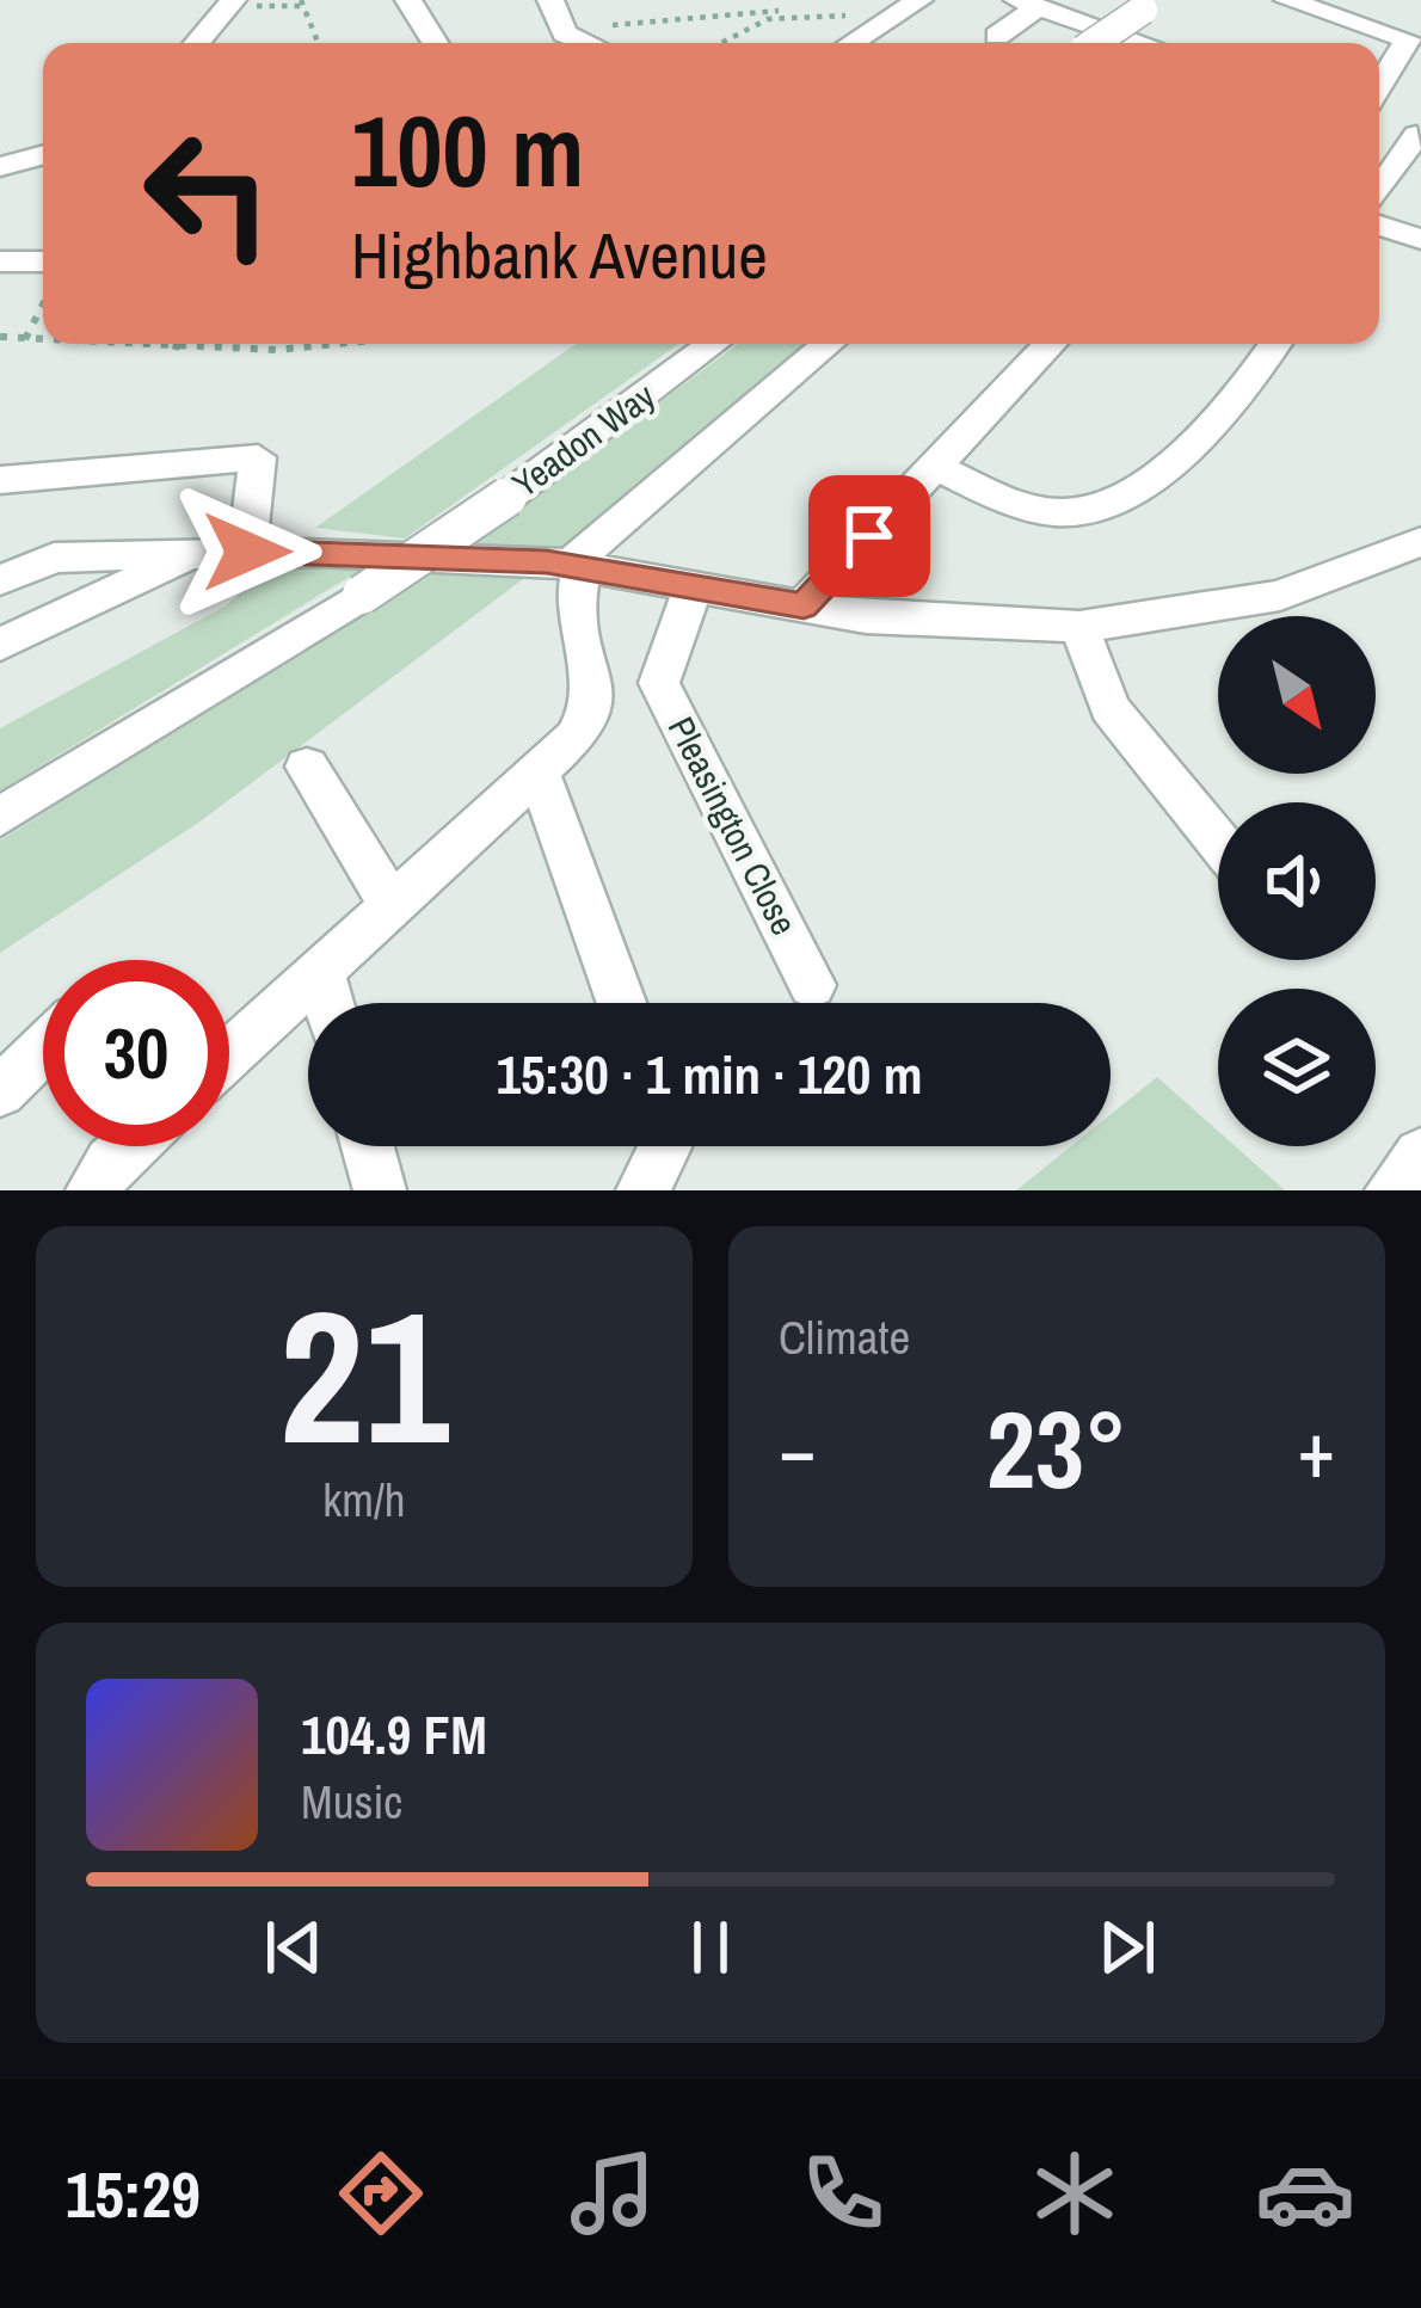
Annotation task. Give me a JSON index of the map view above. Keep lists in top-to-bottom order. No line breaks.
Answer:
{"streets":{"street":["Yeadon Way","Pleasington Close"]},"north":"bottom right","page":{"turn":["100 m","Highbank Avenue"],"limit":"30","trip":"15:30 · 1 min · 120 m","tile":[["21","km/h"],"Climate"],"heat":["−","23°","+"],"song":["104.9 FM","Music"],"tabs":"15:29"}}
